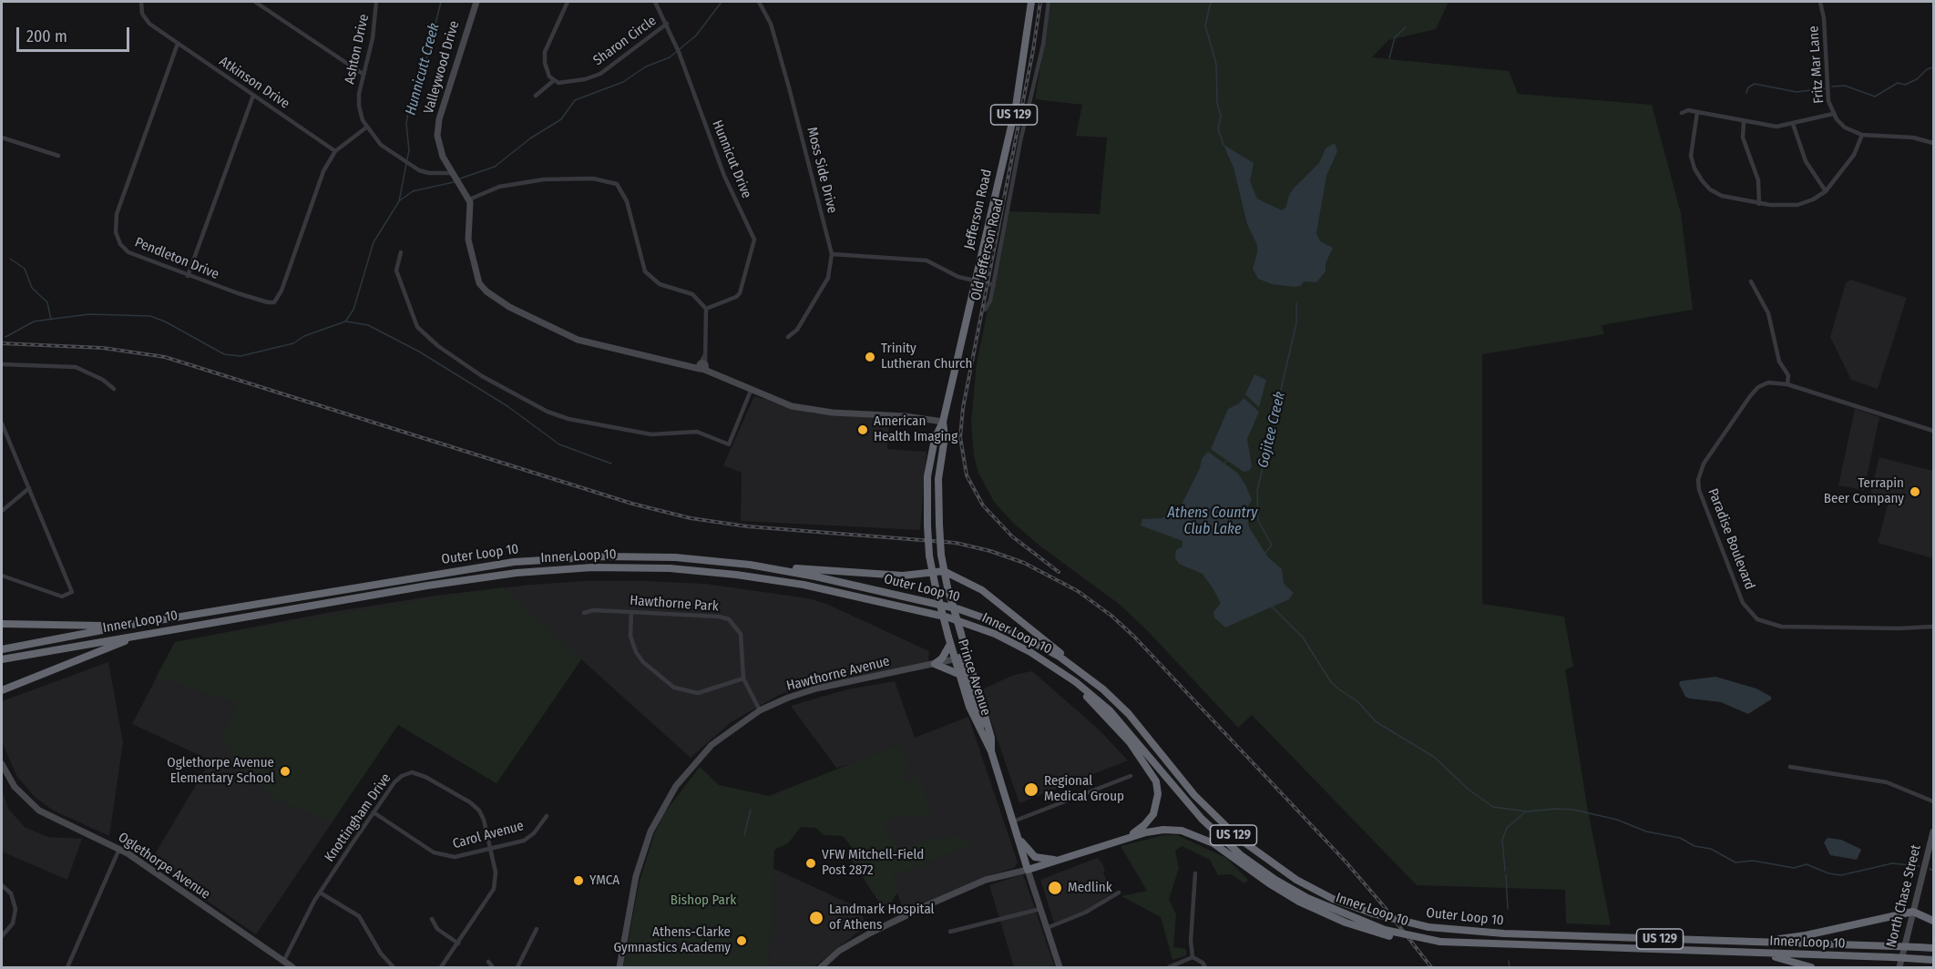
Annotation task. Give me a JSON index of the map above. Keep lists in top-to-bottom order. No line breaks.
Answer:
{"streets":{"highway":["US 129","Jefferson Road","Outer Loop 10","Inner Loop 10","Prince Avenue"],"main road":["Valleywood Drive","Hawthorne Avenue","Oglethorpe Avenue","North Chase Street"],"street":["Sharon Circle","Ashton Drive","Fritz Mar Lane","Atkinson Drive","Hunnicut Drive","Moss Side Drive","Old Jefferson Road","Pendleton Drive","Paradise Boulevard","Hawthorne Park","Knottingham Drive","Carol Avenue"]},"crossings":[["Sharon Circle","Hunnicut Drive"],["Ashton Drive","Valleywood Drive"],["Atkinson Drive","Pendleton Drive"],["US 129","Jefferson Road"],["US 129","Outer Loop 10"],["US 129","Inner Loop 10"],["US 129","Prince Avenue"],["Jefferson Road","Prince Avenue"],["Hawthorne Park","Hawthorne Avenue"],["Hawthorne Avenue","Prince Avenue"],["Knottingham Drive","Carol Avenue"],["Knottingham Drive","Oglethorpe Avenue"]],"water":["Hunnicutt Creek","Gojitee Creek","Athens Country Club Lake"],"parks":["Bishop Park"],"places":["Trinity Lutheran Church","American Health Imaging","Terrapin Beer Company","Oglethorpe Avenue Elementary School","Regional Medical Group","VFW Mitchell-Field Post 2872","YMCA","Medlink","Landmark Hospital of Athens","Athens-Clarke Gymnastics Academy"],"scale_bar":"200 m"}
